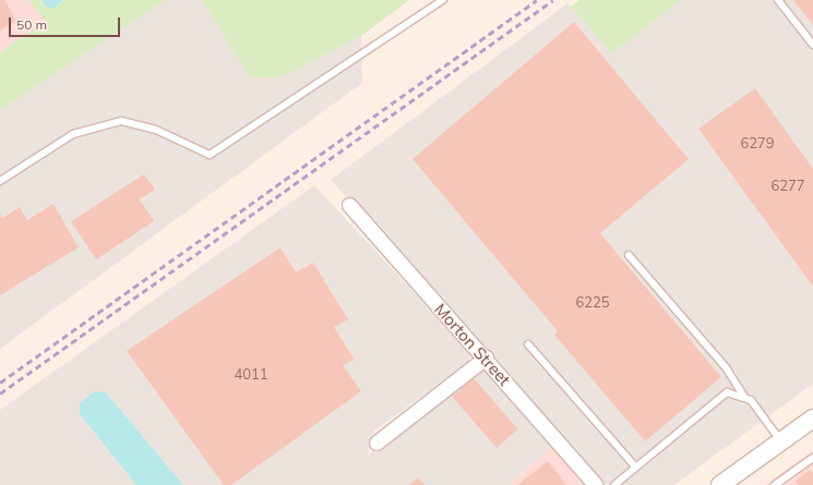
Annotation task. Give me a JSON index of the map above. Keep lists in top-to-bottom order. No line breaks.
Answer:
{"streets":{"street":["Morton Street"]},"house_numbers":["6279","6277","6225","4011"],"scale_bar":"50 m"}
